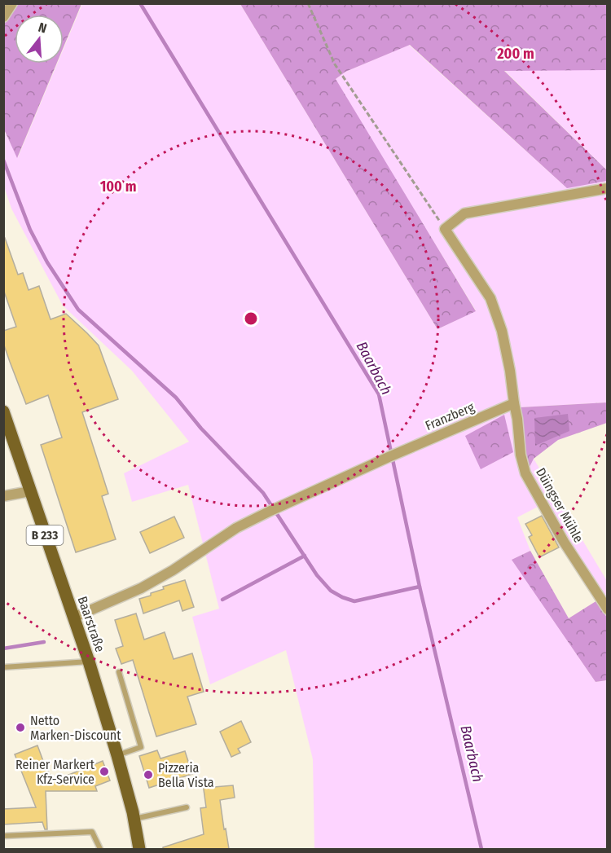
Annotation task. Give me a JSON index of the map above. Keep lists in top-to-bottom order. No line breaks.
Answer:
{"streets":{"main road":["B 233","Baarstraße"],"street":["Franzberg","Düingser Mühle"]},"crossings":[["Franzberg","Düingser Mühle"],["Franzberg","Baarstraße"]],"water":["Baarbach"],"places":["Netto Marken-Discount","Reiner Markert Kfz-Service","Pizzeria Bella Vista"],"north":"top","rings":["200 m","100 m"]}
